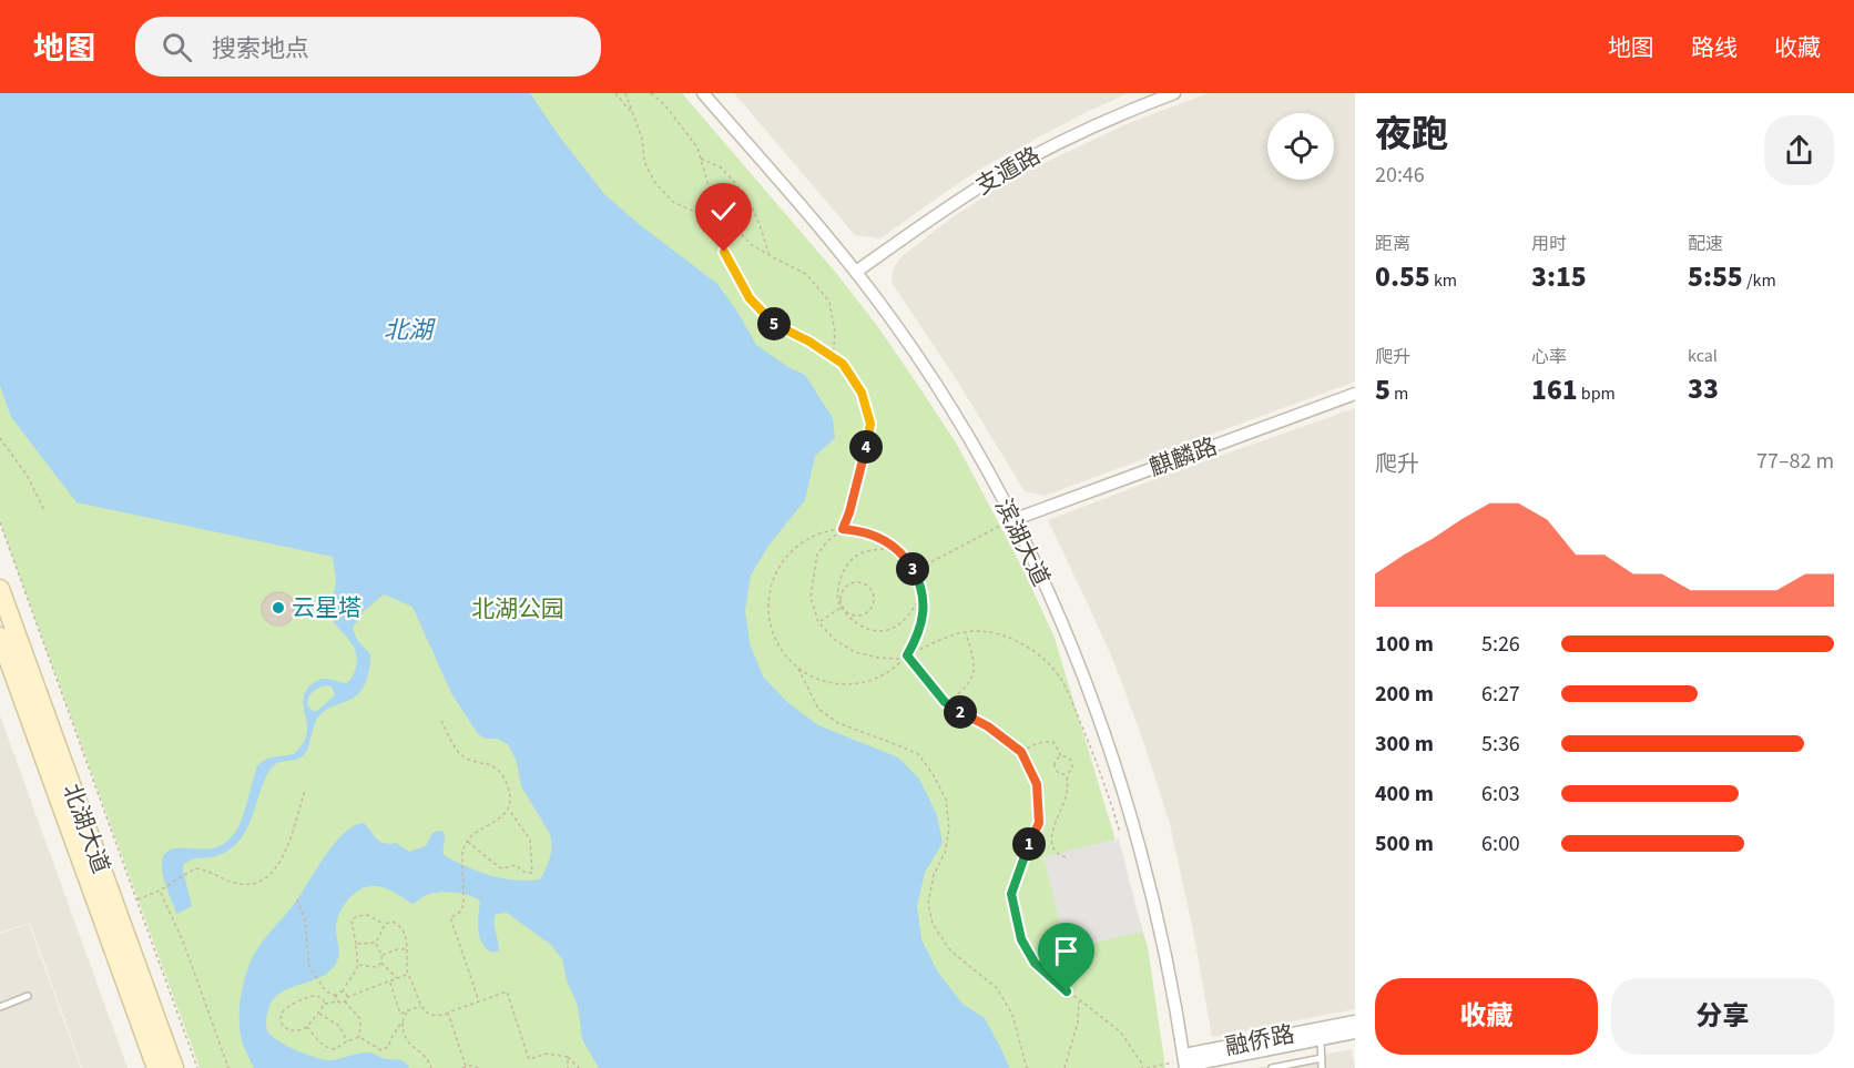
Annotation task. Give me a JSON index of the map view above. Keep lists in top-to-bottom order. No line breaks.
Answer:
{"streets":{"main road":["北湖大道"],"street":["支遁路","麒麟路","滨湖大道","融侨路"]},"crossings":[["支遁路","滨湖大道"],["麒麟路","滨湖大道"],["滨湖大道","融侨路"]],"water":["北湖"],"parks":["北湖公园"],"places":["云星塔"],"page":{"header":"地图","search":"搜索地点","nav":["地图","路线","收藏"],"heading":["夜跑","20:46"],"stats":[["距离","0.55 km"],["用时","3:15"],["配速","5:55 /km"],["爬升","5 m"],["心率","161 bpm"],["kcal","33"]],"pins":["5","4","3","2","1"],"chart":["爬升","77–82 m"],"list":[{"name":"100 m","note":"5:26"},{"name":"200 m","note":"6:27"},{"name":"300 m","note":"5:36"},{"name":"400 m","note":"6:03"},{"name":"500 m","note":"6:00"}],"buttons":["收藏","分享"]}}
